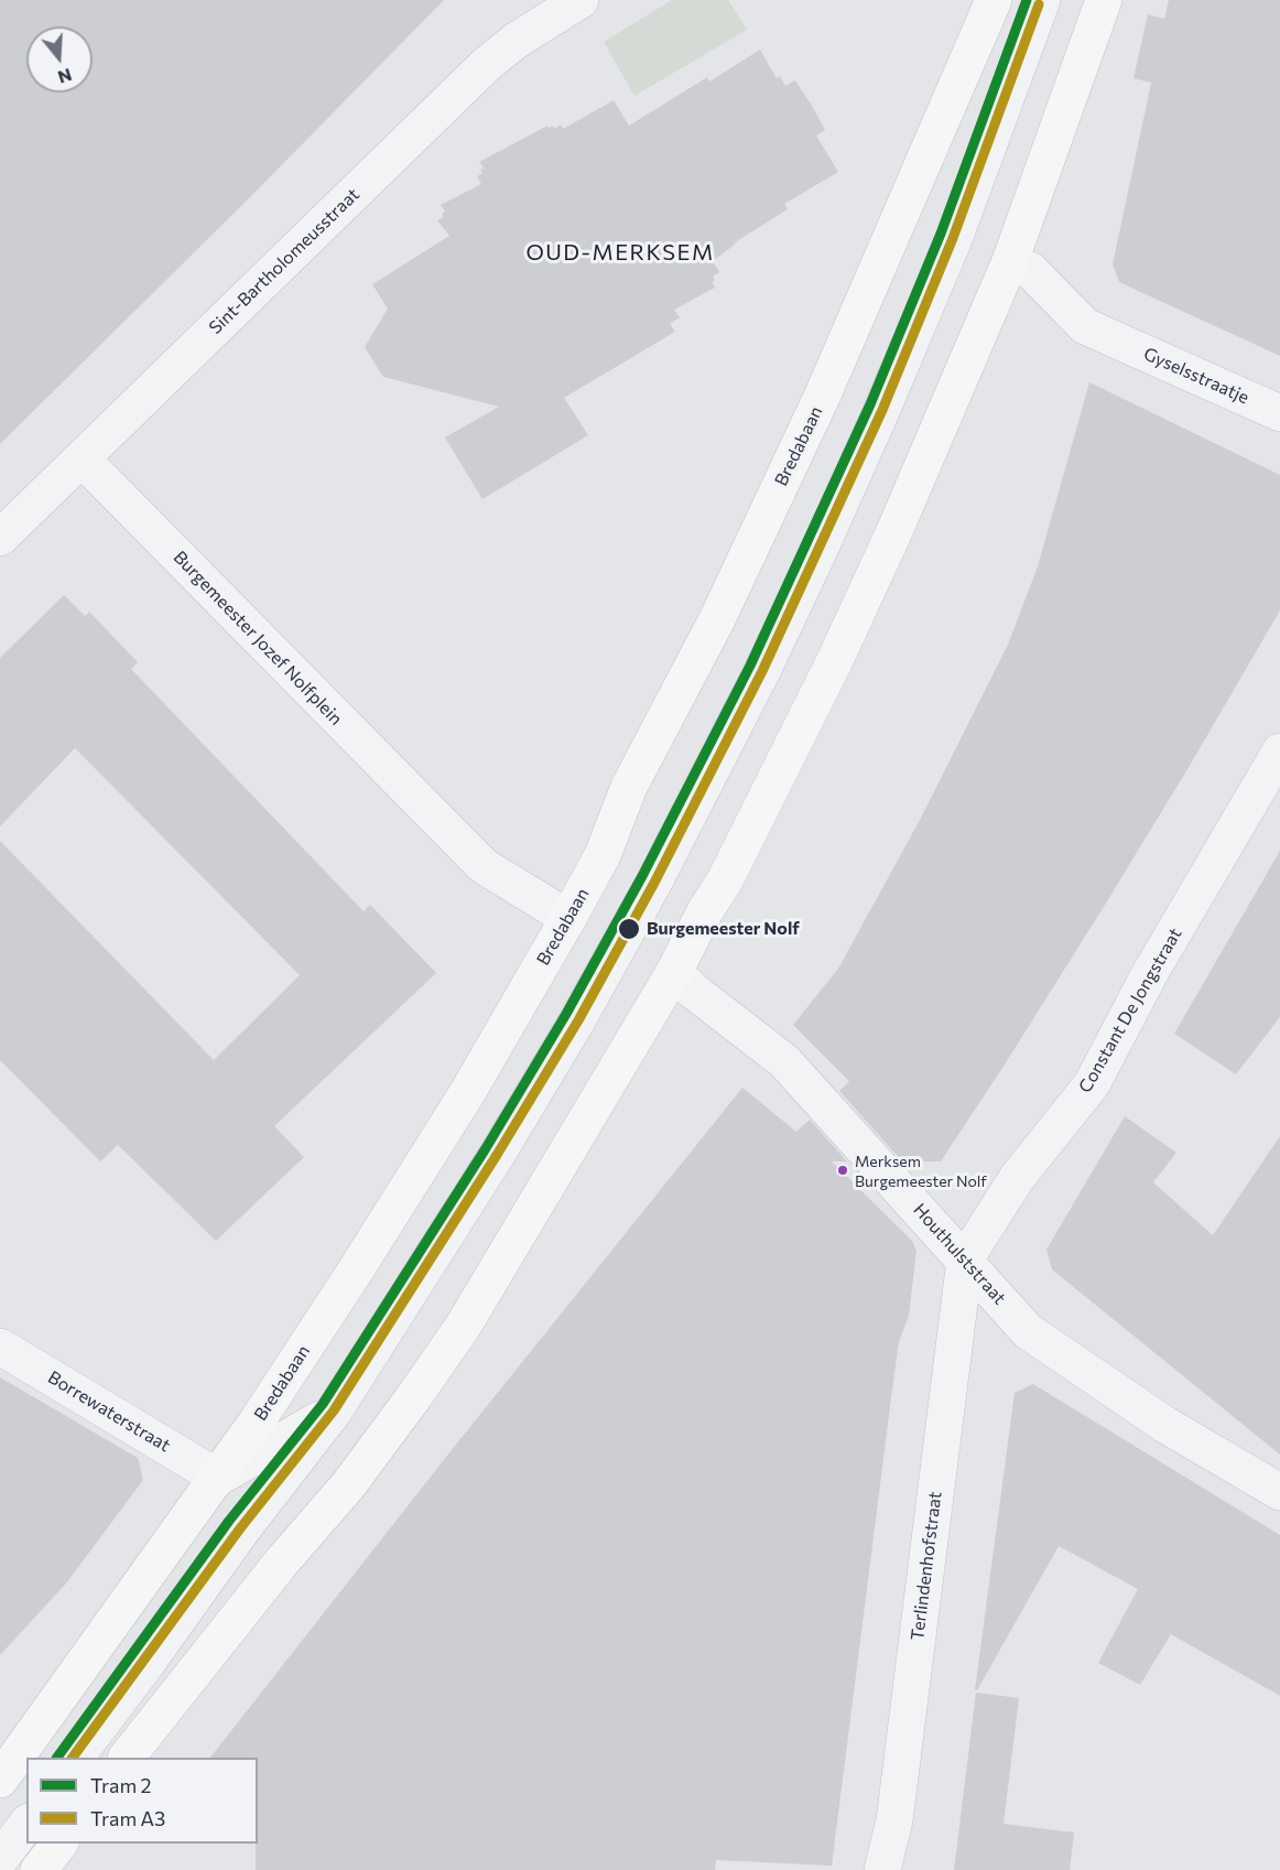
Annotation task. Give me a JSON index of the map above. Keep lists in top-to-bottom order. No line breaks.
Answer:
{"streets":{"main road":["Bredabaan"],"street":["Sint-Bartholomeusstraat","Gyselsstraatje","Burgemeester Jozef Nolfplein","Constant De Jongstraat","Houthulststraat","Borrewaterstraat","Terlindenhofstraat"]},"crossings":[["Sint-Bartholomeusstraat","Burgemeester Jozef Nolfplein"],["Bredabaan","Burgemeester Jozef Nolfplein"],["Bredabaan","Borrewaterstraat"],["Constant De Jongstraat","Houthulststraat"],["Constant De Jongstraat","Terlindenhofstraat"],["Houthulststraat","Terlindenhofstraat"]],"districts":["OUD-MERKSEM"],"places":["Burgemeester Nolf","Merksem Burgemeester Nolf"],"lines":["tram line 2","tram line A3"],"legend":["Tram 2","Tram A3"],"north":"bottom"}
